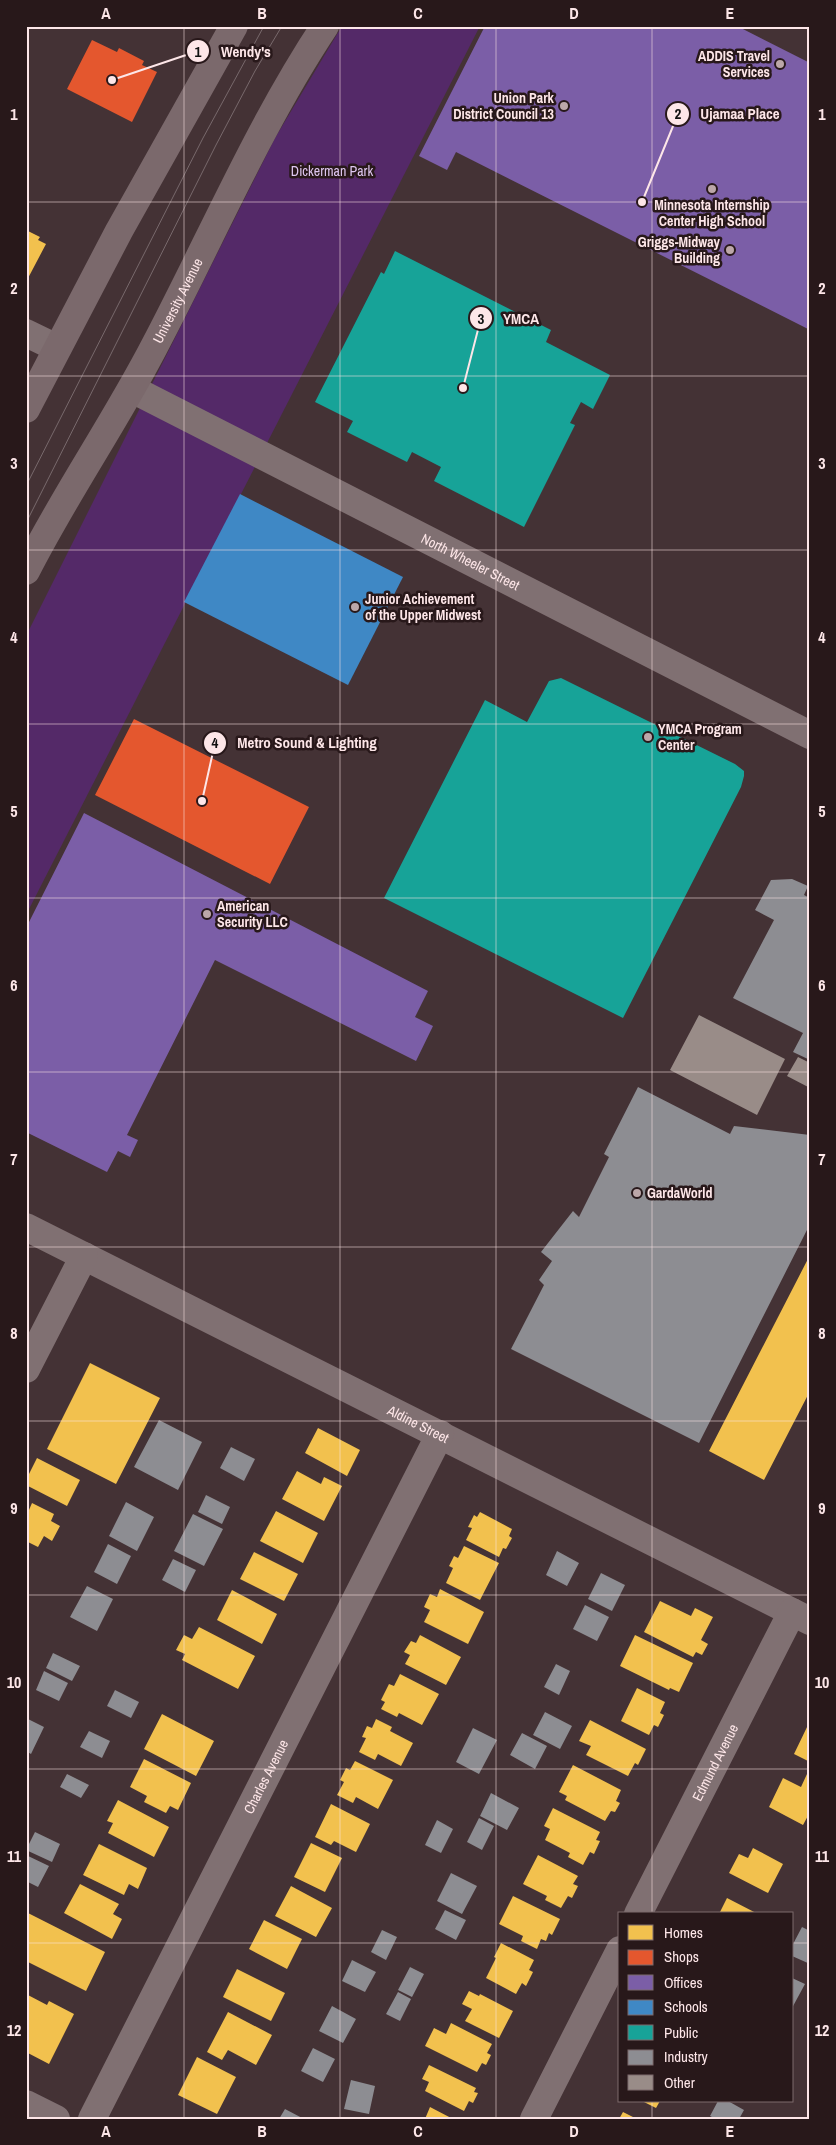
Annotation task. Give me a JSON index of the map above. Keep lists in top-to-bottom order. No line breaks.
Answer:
{"streets":{"main road":["University Avenue"],"street":["North Wheeler Street","Aldine Street","Edmund Avenue","Charles Avenue"]},"crossings":[["University Avenue","North Wheeler Street"],["Aldine Street","Edmund Avenue"],["Aldine Street","Charles Avenue"]],"parks":["Dickerman Park"],"places":["ADDIS Travel Services","Wendy's","Union Park District Council 13","Minnesota Internship Center High School","Ujamaa Place","Griggs-Midway Building","YMCA","Junior Achievement of the Upper Midwest","YMCA Program Center","Metro Sound & Lighting","American Security LLC","GardaWorld"],"legend":["Homes","Shops","Offices","Schools","Public","Industry","Other"],"grid":{"columns":["A","B","C","D","E"],"rows":["1","2","3","4","5","6","7","8","9","10","11","12"]}}
